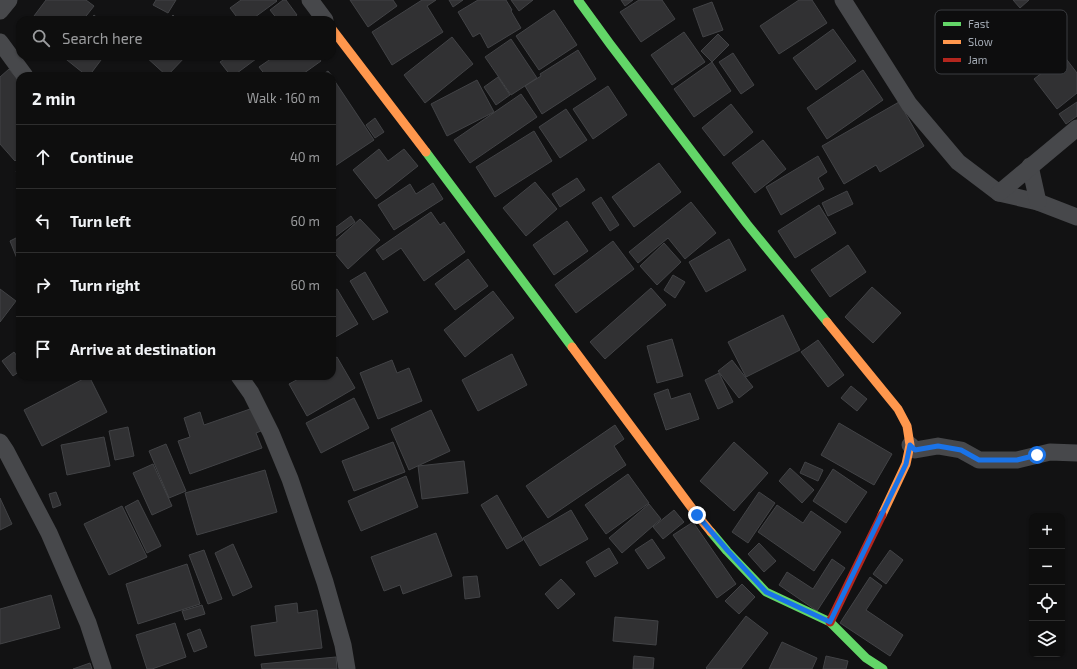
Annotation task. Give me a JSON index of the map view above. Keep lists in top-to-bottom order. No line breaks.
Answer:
{"legend":["Fast","Slow","Jam"],"page":{"search":"Search here","heading":["2 min","Walk · 160 m"],"list":[["Continue","40 m"],["Turn left","60 m"],["Turn right","60 m"],"Arrive at destination"],"map_buttons":["+","−"]}}
